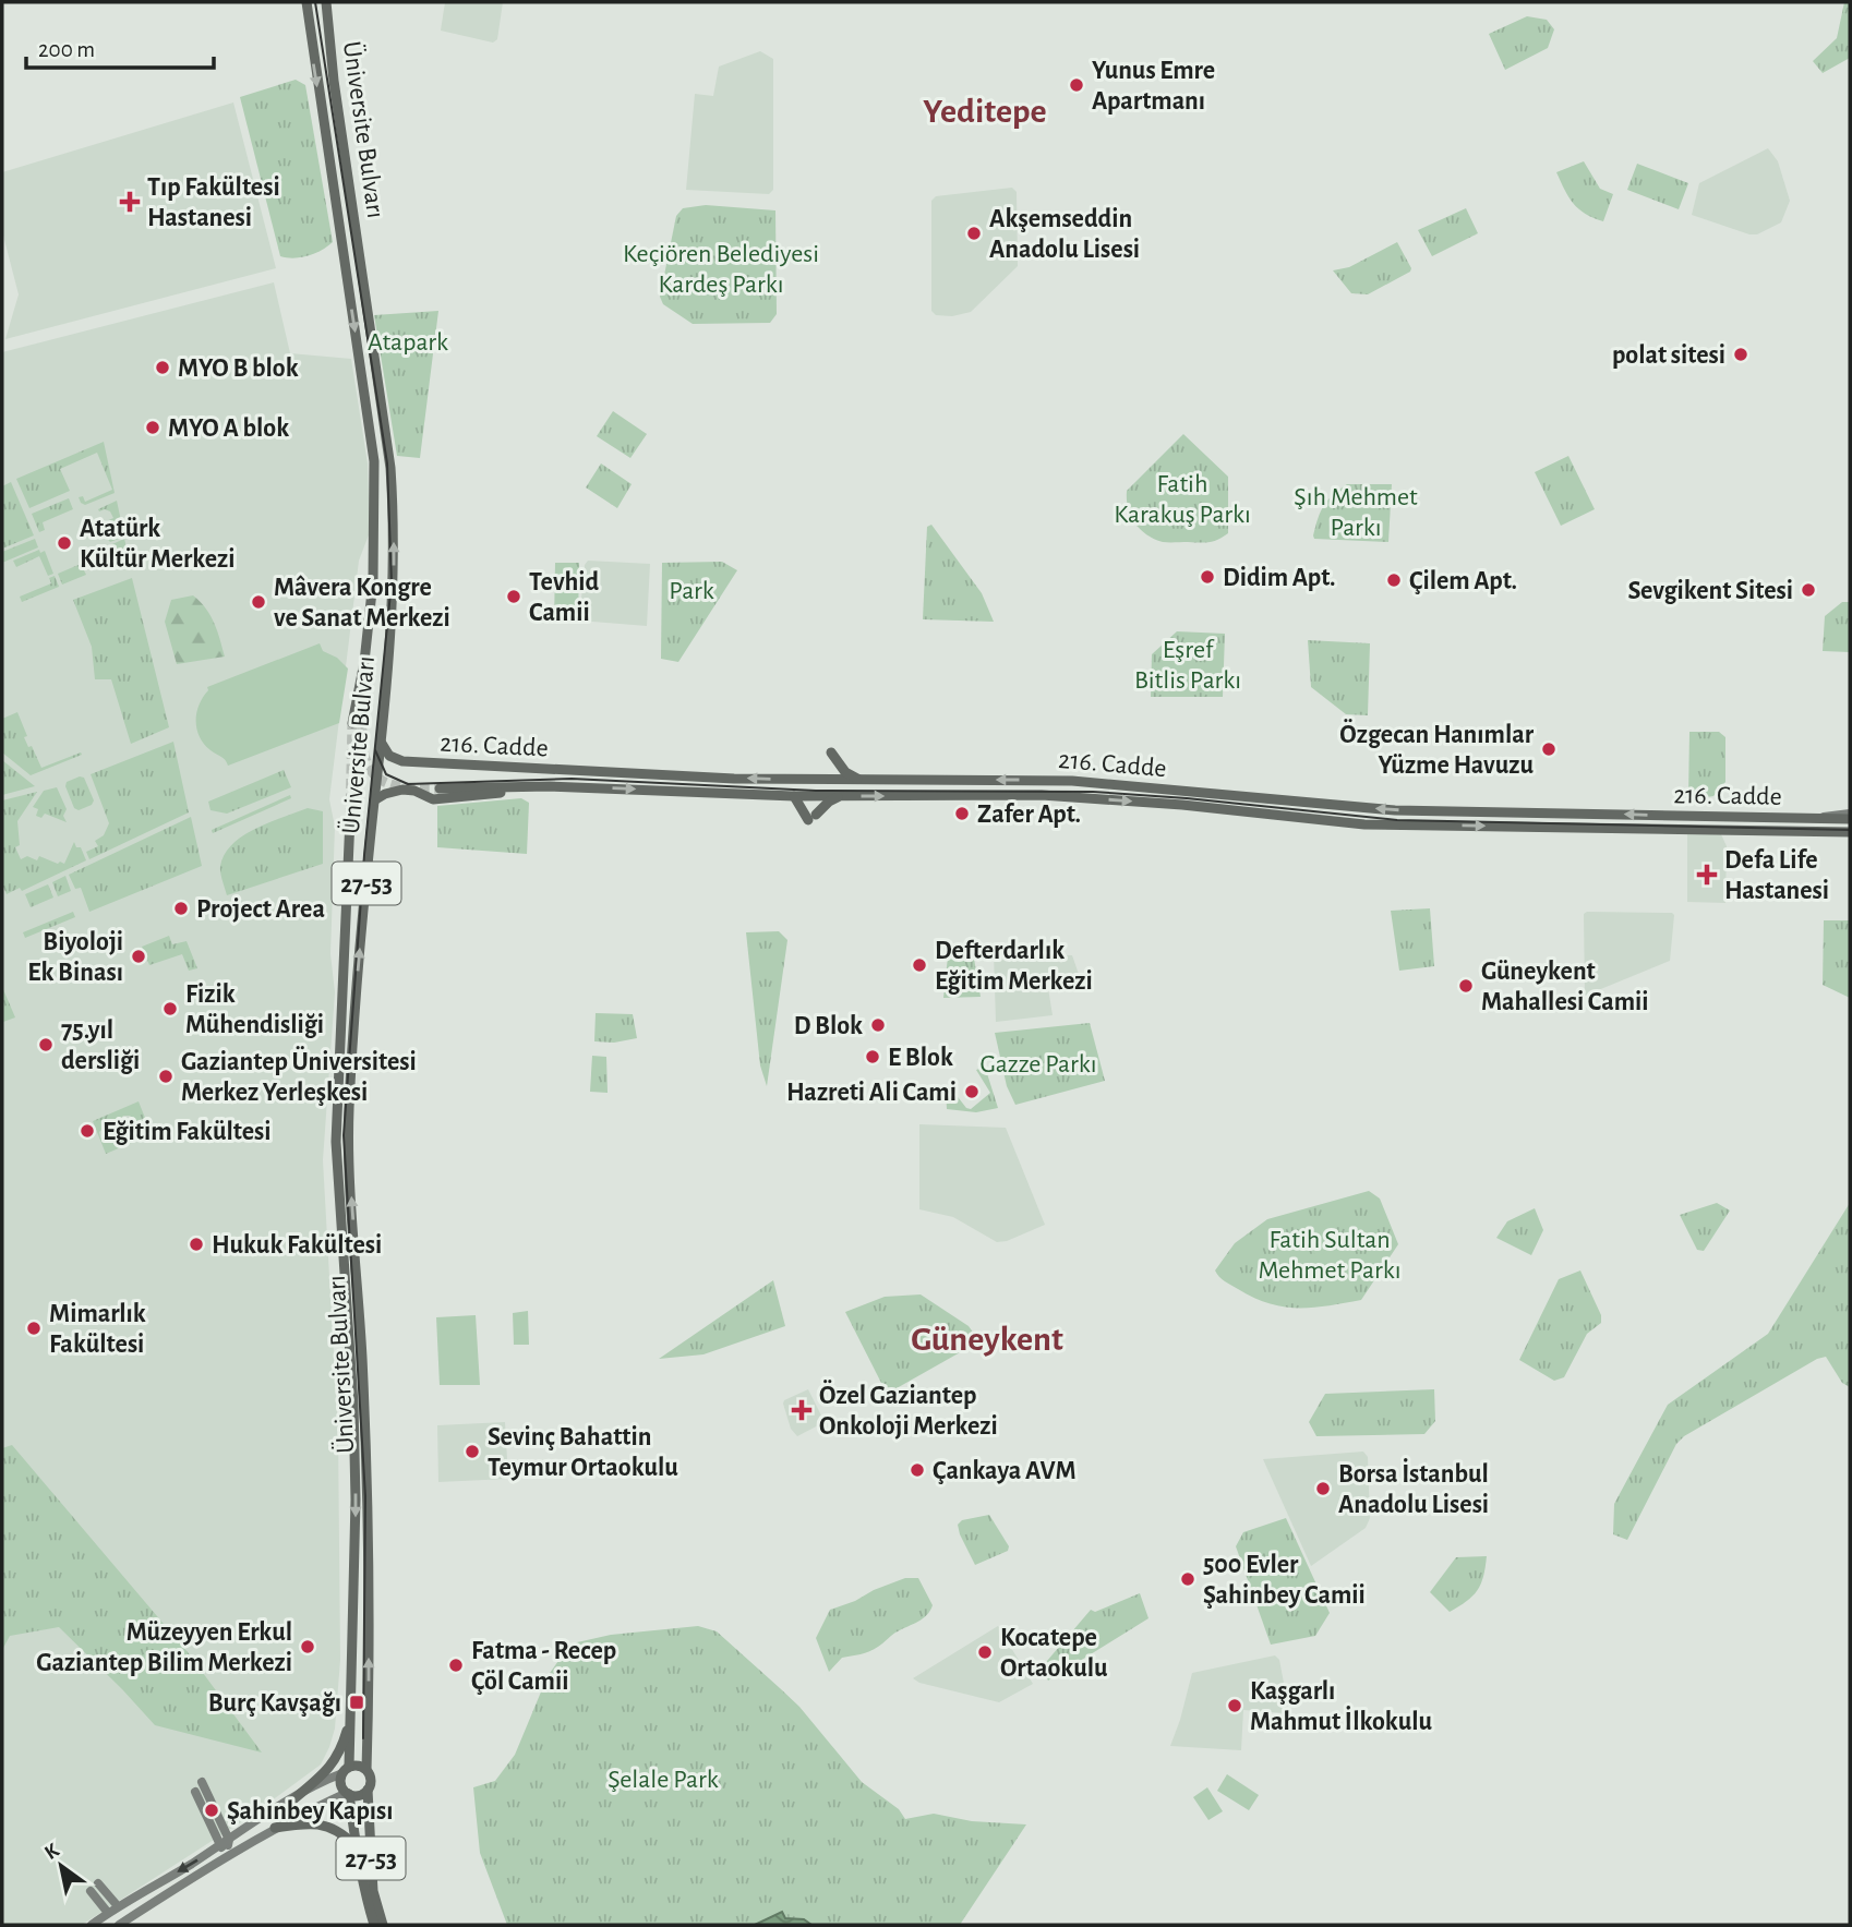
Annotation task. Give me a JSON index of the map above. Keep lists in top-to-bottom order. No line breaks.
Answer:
{"streets":{"main road":["Üniversite Bulvarı","216. Cadde","27-53"]},"crossings":[["Üniversite Bulvarı","216. Cadde"],["Üniversite Bulvarı","27-53"]],"districts":["Yeditepe","Güneykent"],"parks":["Keçiören Belediyesi Kardeş Parkı","Atapark","Fatih Karakuş Parkı","Şıh Mehmet Parkı","Park","Eşref Bitlis Parkı","Gazze Parkı","Fatih Sultan Mehmet Parkı","Şelale Park"],"places":{"other":["Yunus Emre Apartmanı","Akşemseddin Anadolu Lisesi","polat sitesi","MYO B blok","MYO A blok","Atatürk Kültür Merkezi","Didim Apt.","Çilem Apt.","Sevgikent Sitesi","Tevhid Camii","Mâvera Kongre ve Sanat Merkezi","Özgecan Hanımlar Yüzme Havuzu","Zafer Apt.","Project Area","Biyoloji Ek Binası","Defterdarlık Eğitim Merkezi","Güneykent Mahallesi Camii","Fizik Mühendisliği","D Blok","75.yıl dersliği","E Blok","Gaziantep Üniversitesi Merkez Yerleşkesi","Hazreti Ali Cami","Eğitim Fakültesi","Hukuk Fakültesi","Mimarlık Fakültesi","Sevinç Bahattin Teymur Ortaokulu","Çankaya AVM","Borsa İstanbul Anadolu Lisesi","500 Evler Şahinbey Camii","Müzeyyen Erkul Gaziantep Bilim Merkezi","Kocatepe Ortaokulu","Fatma - Recep Çöl Camii","Kaşgarlı Mahmut İlkokulu","Şahinbey Kapısı"],"health":["Tıp Fakültesi Hastanesi","Defa Life Hastanesi","Özel Gaziantep Onkoloji Merkezi"],"transit":["Burç Kavşağı"]},"scale_bar":"200 m","north":"top left"}
